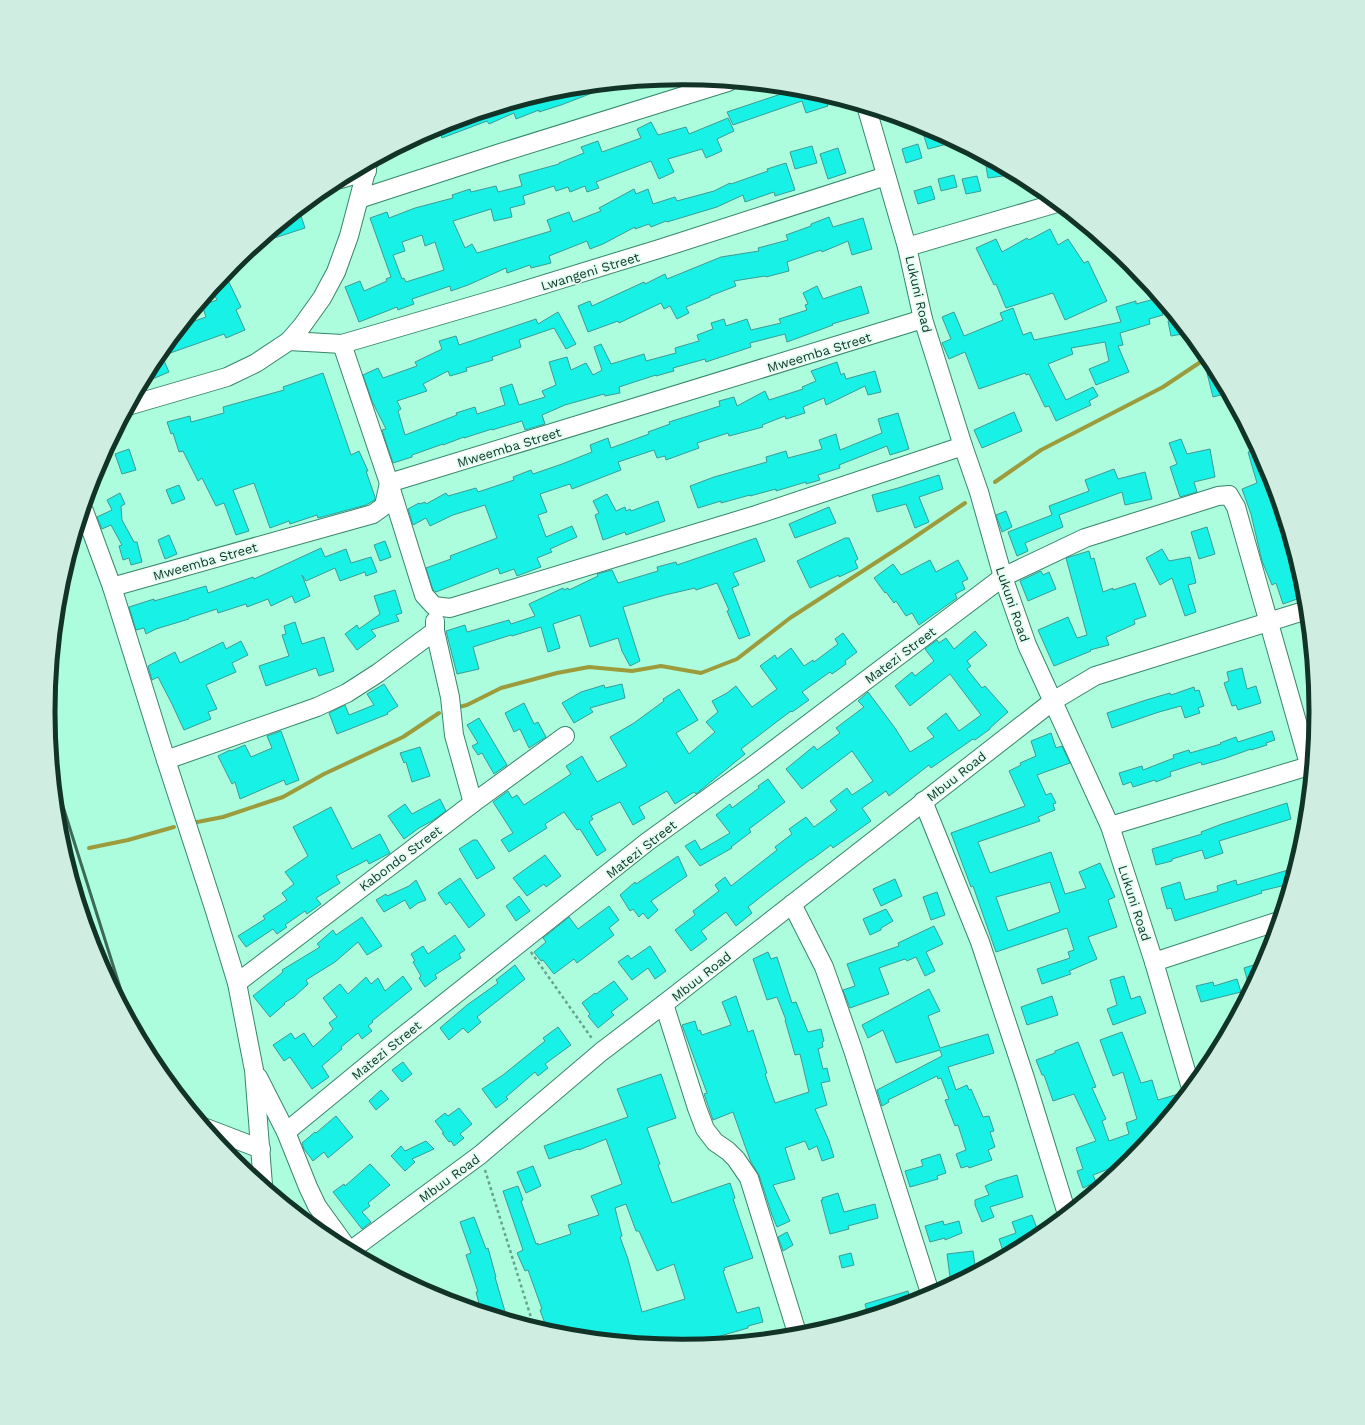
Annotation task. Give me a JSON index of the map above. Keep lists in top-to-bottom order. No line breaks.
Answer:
{"streets":{"street":["Lwangeni Street","Lukuni Road","Mweemba Street","Matezi Street","Mbuu Road","Kabondo Street"]},"crossings":[["Lwangeni Street","Lukuni Road"],["Lukuni Road","Mweemba Street"],["Lukuni Road","Matezi Street"],["Lukuni Road","Mbuu Road"],["Matezi Street","Mbuu Road"]]}
